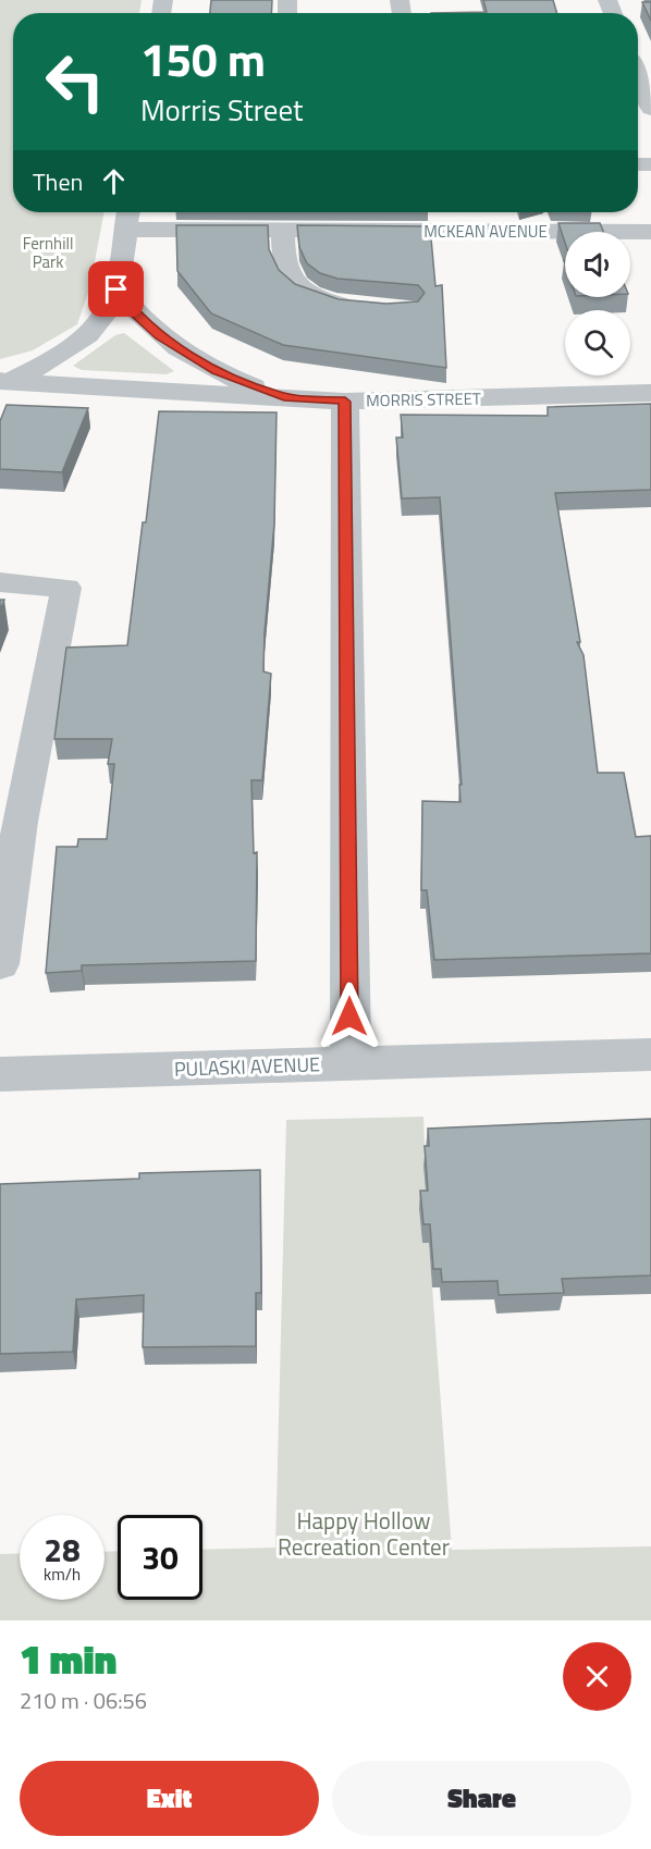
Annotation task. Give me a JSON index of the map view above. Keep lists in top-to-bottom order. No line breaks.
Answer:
{"streets":{"street":["MCKEAN AVENUE","MORRIS STREET","PULASKI AVENUE"]},"parks":["Fernhill Park","Happy Hollow Recreation Center"],"page":{"turn":["150 m","Morris Street"],"then":"Then","speed":"28 km/h","limit":"30","heading":["1 min","210 m · 06:56"],"buttons":["Exit","Share"]}}
